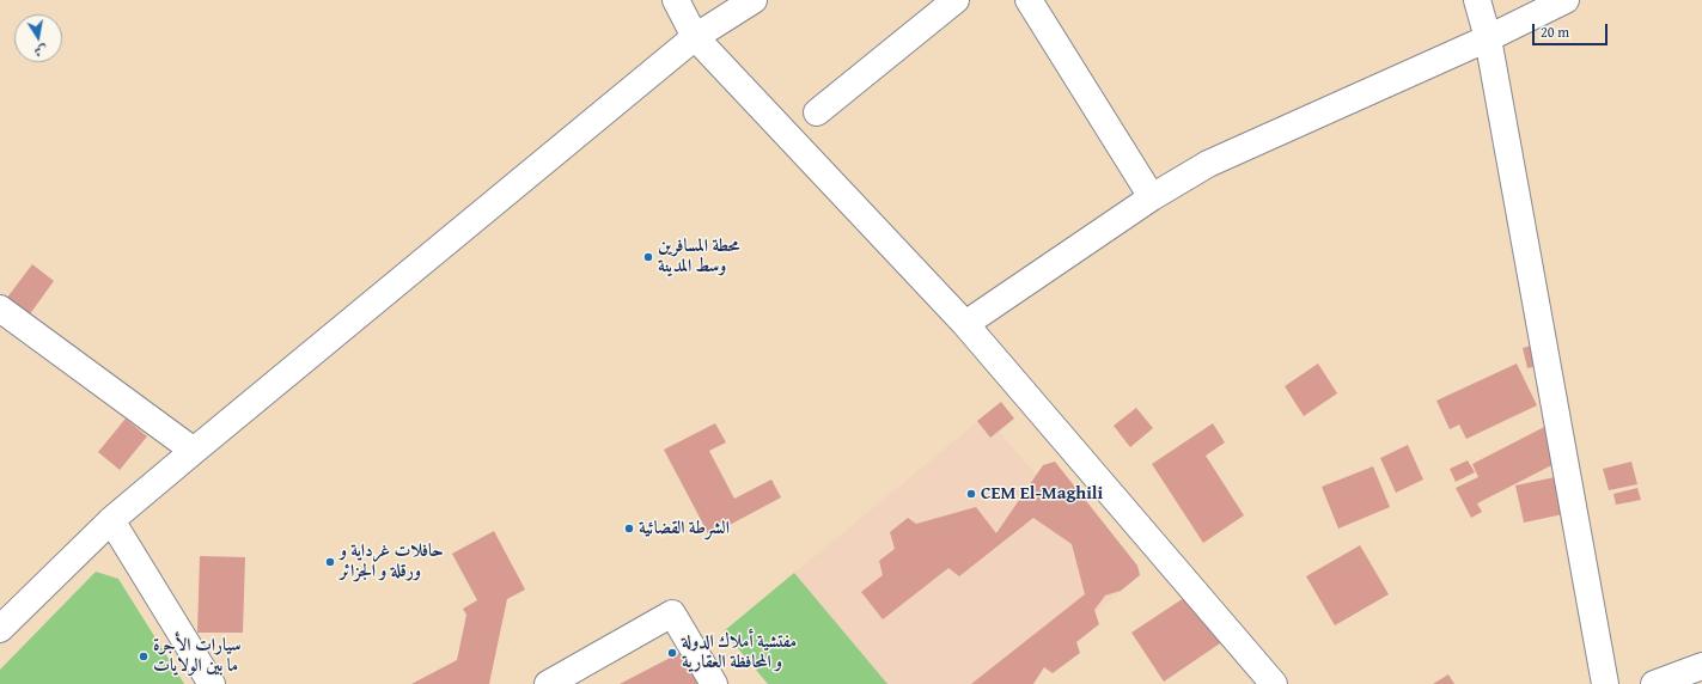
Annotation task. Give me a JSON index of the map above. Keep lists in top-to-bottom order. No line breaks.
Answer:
{"places":["محطة المسافرين وسط المدينة","CEM El-Maghili","الشرطة القضائية","حافلات غرداية و ورقلة و الجزائر","مفتشية أملاك الدولة و المحافظة العقارية","سيارات الأجرة ما بين الولايات"],"scale_bar":"20 m","north":"bottom"}
